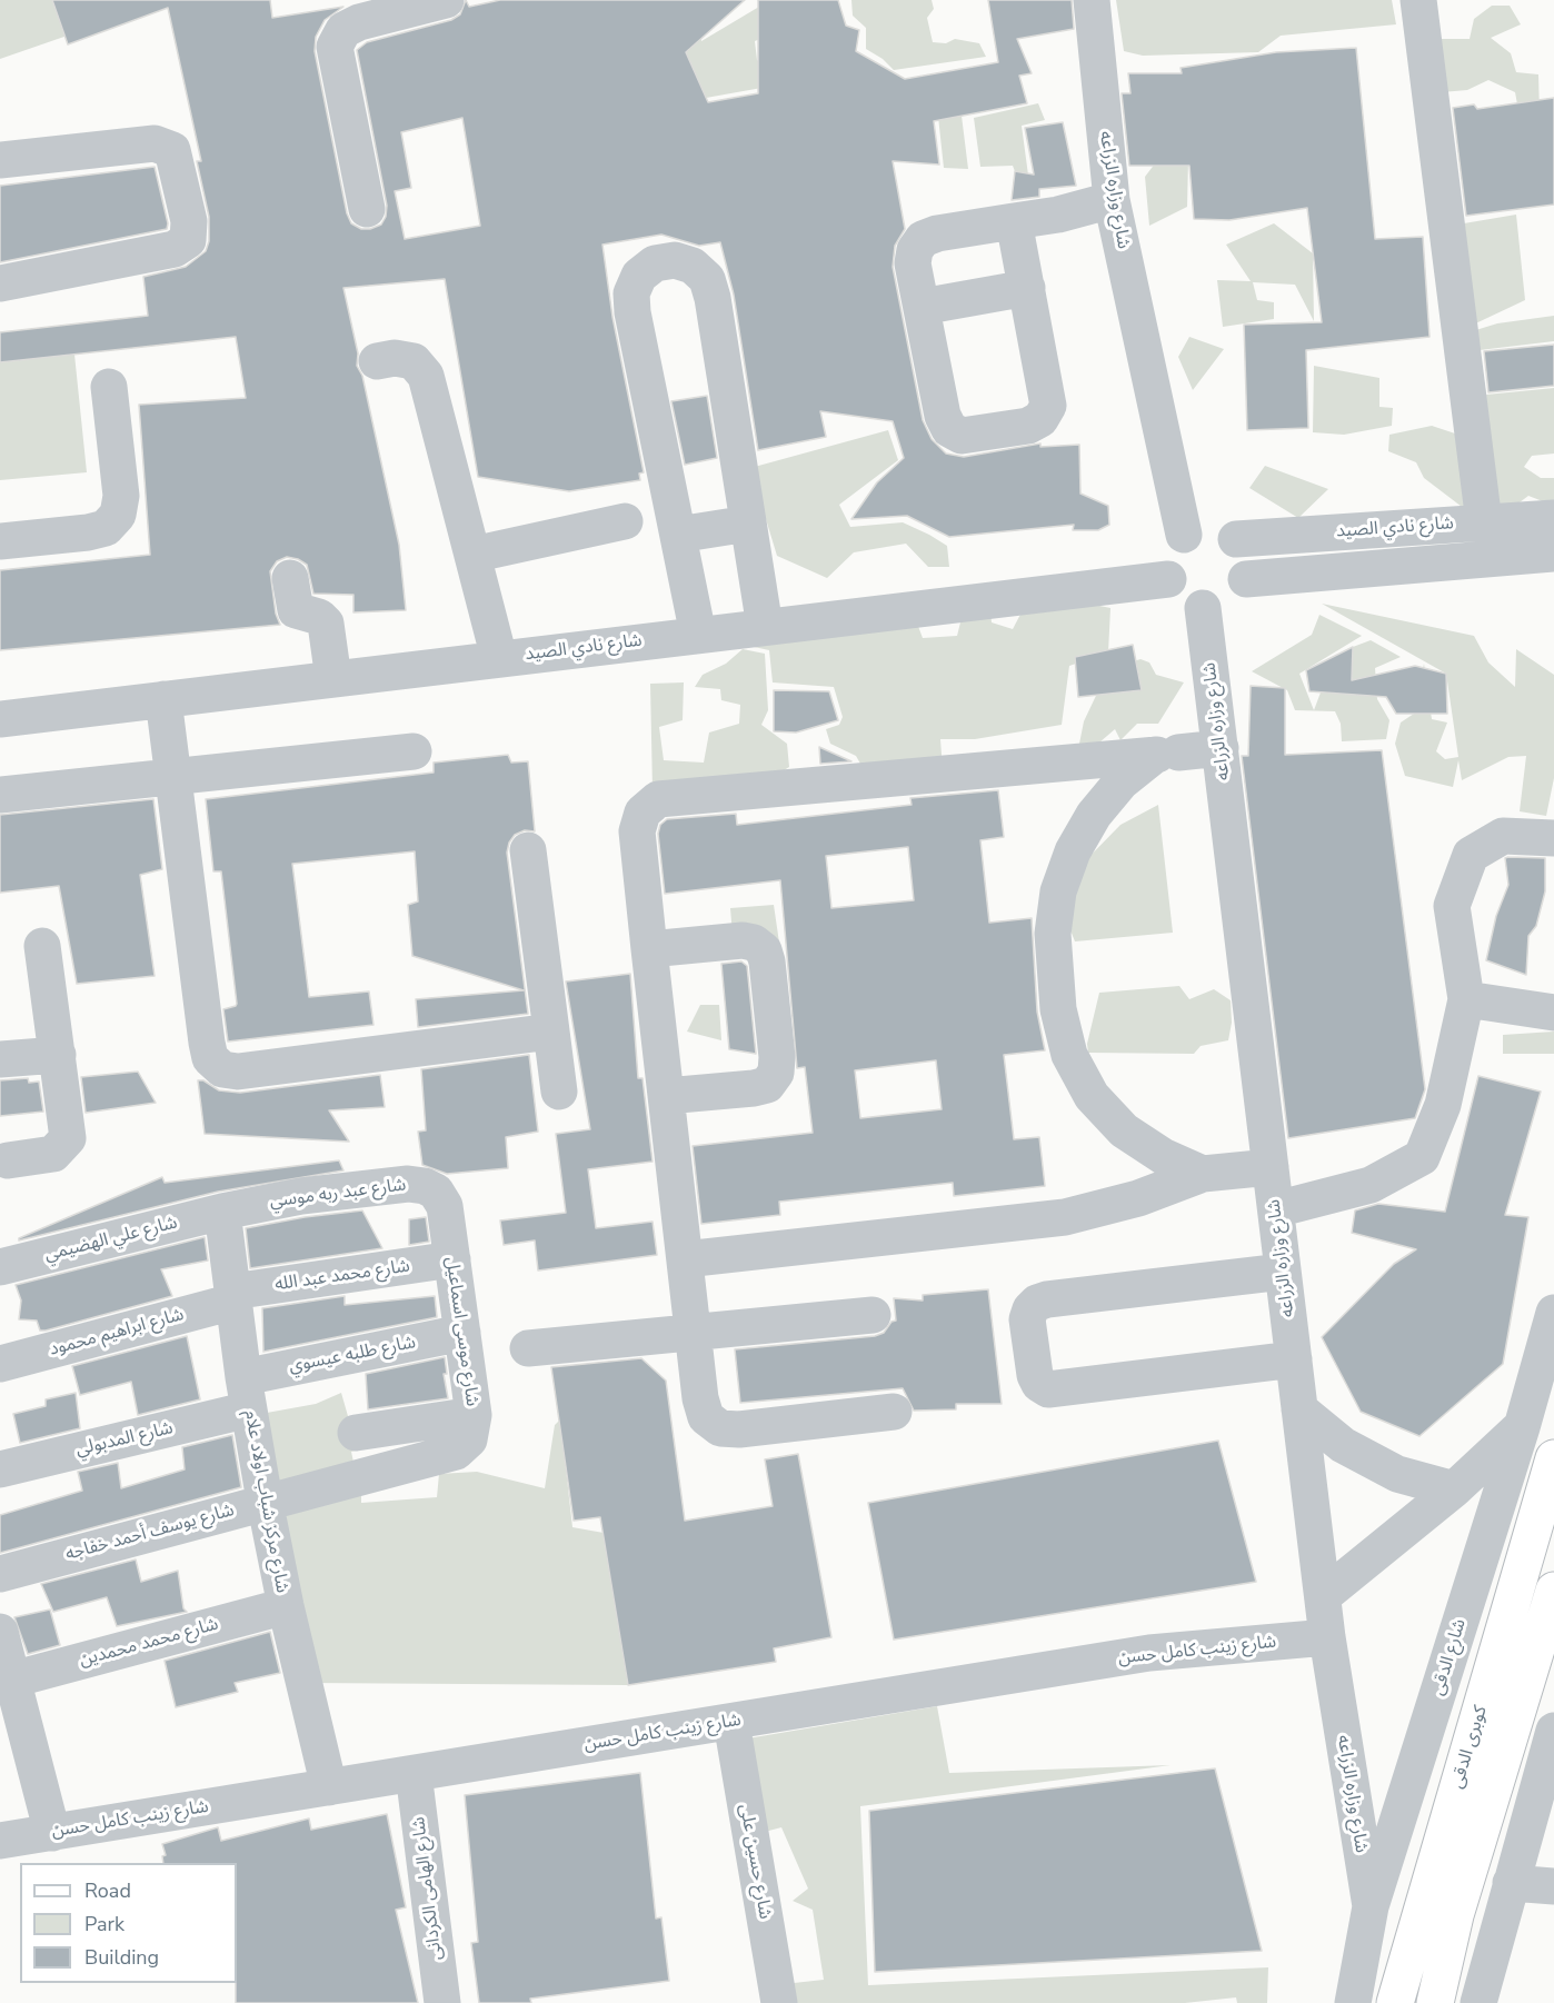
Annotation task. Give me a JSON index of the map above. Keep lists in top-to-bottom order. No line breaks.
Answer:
{"streets":{"main road":["كوبرى الدقى"],"street":["شارع وزاره الزراعه","شارع نادي الصيد","شارع عبد ربه موسي","شارع علي الهضيمي","شارع محمد عبد الله","شارع موسى اسماعيل","شارع ابراهيم محمود","شارع طلبه عيسوي","شارع المدبولي","شارع مركز شباب اولاد علام","شارع يوسف أحمد خفاجه","شارع محمد محمدين","شارع زينب كامل حسن","شارع الدقى","شارع حسين على","شارع الهامى الكردانى"]},"crossings":[["شارع وزاره الزراعه","شارع نادي الصيد"],["شارع وزاره الزراعه","شارع زينب كامل حسن"],["شارع وزاره الزراعه","شارع الدقى"],["شارع عبد ربه موسي","شارع علي الهضيمي"],["شارع عبد ربه موسي","شارع موسى اسماعيل"],["شارع عبد ربه موسي","شارع مركز شباب اولاد علام"],["شارع علي الهضيمي","شارع مركز شباب اولاد علام"],["شارع محمد عبد الله","شارع موسى اسماعيل"],["شارع محمد عبد الله","شارع ابراهيم محمود"],["شارع محمد عبد الله","شارع مركز شباب اولاد علام"],["شارع موسى اسماعيل","شارع طلبه عيسوي"],["شارع موسى اسماعيل","شارع يوسف أحمد خفاجه"],["شارع ابراهيم محمود","شارع مركز شباب اولاد علام"],["شارع طلبه عيسوي","شارع المدبولي"],["شارع طلبه عيسوي","شارع مركز شباب اولاد علام"],["شارع المدبولي","شارع مركز شباب اولاد علام"],["شارع مركز شباب اولاد علام","شارع يوسف أحمد خفاجه"],["شارع مركز شباب اولاد علام","شارع محمد محمدين"],["شارع مركز شباب اولاد علام","شارع زينب كامل حسن"],["شارع زينب كامل حسن","شارع حسين على"],["شارع زينب كامل حسن","شارع الهامى الكردانى"]],"legend":["Road","Park","Building"]}
